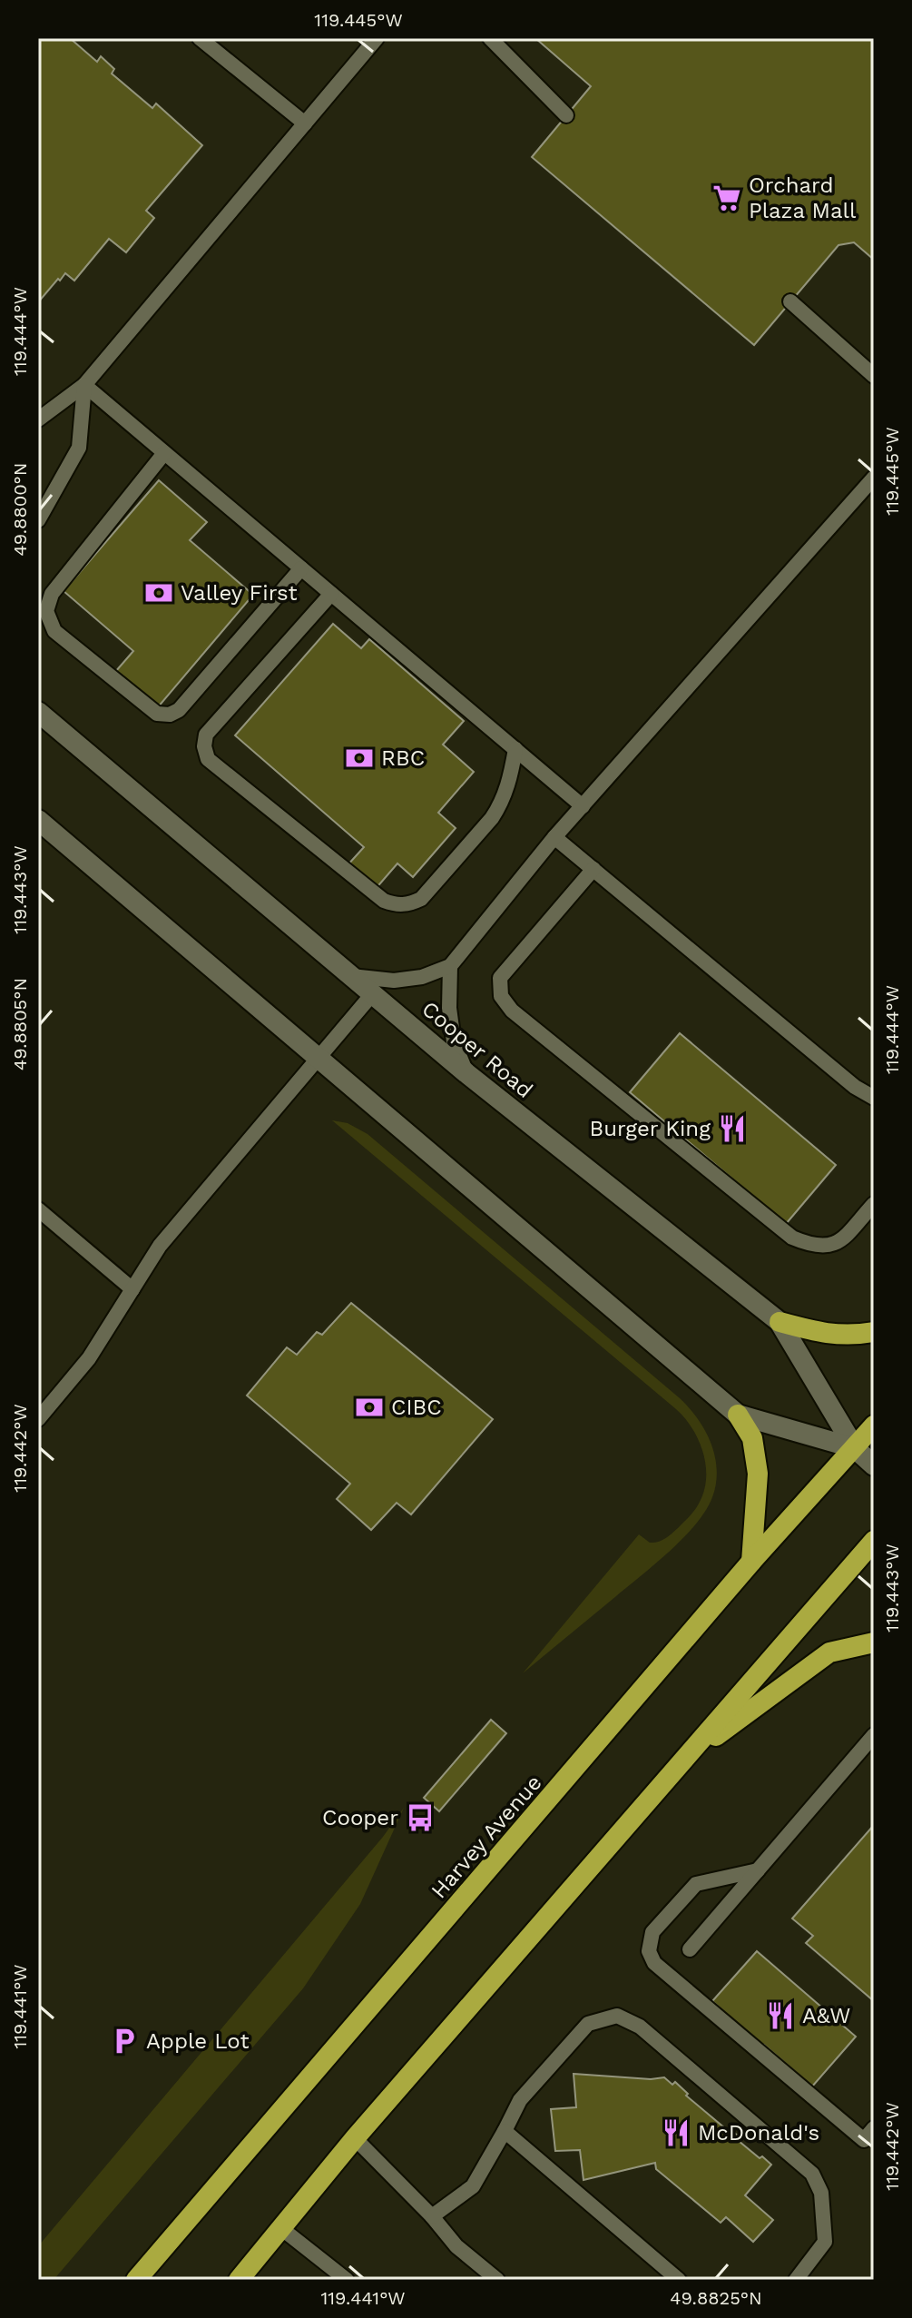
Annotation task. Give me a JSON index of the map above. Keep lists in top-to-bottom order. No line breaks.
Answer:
{"streets":{"highway":["Harvey Avenue"],"main road":["Cooper Road"]},"crossings":[["Cooper Road","Harvey Avenue"]],"places":{"supermarket":["Orchard Plaza Mall"],"bank":["Valley First","RBC","CIBC"],"restaurant":["Burger King","A&W","McDonald's"],"bus stop":["Cooper"],"parking":["Apple Lot"]},"coordinates":["119.445°W","119.444°W","49.8800°N","119.443°W","49.8805°N","119.442°W","119.441°W","49.8825°N"]}
